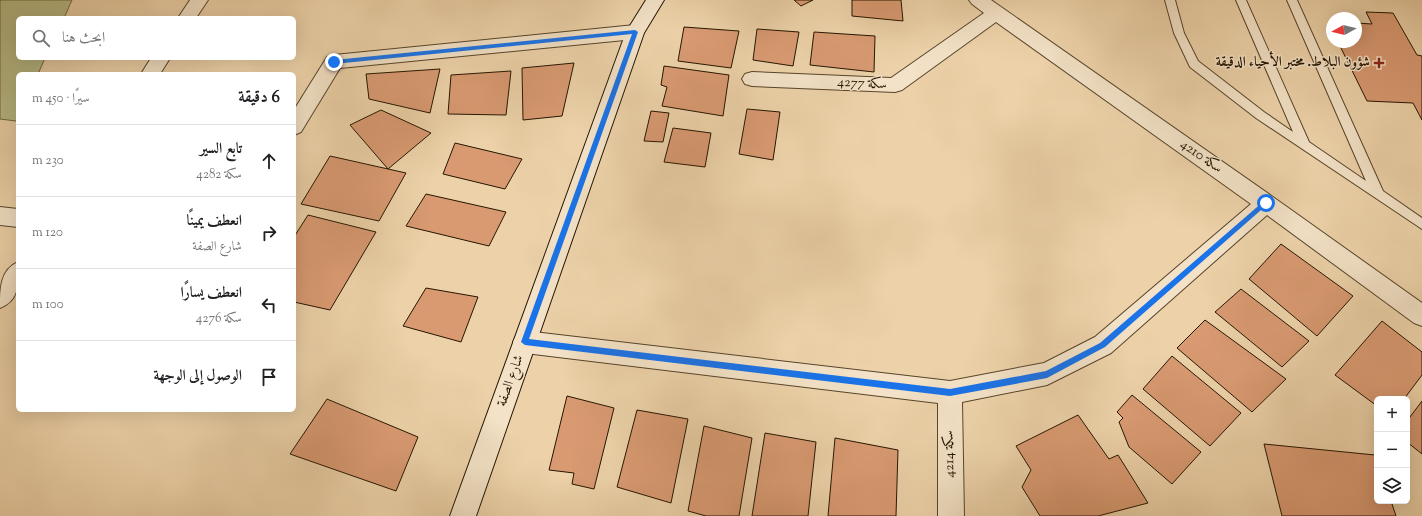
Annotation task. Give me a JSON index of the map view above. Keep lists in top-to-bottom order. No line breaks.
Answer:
{"streets":{"street":["سكة 4277","سكة 4210","شارع الصفة","سكة 4214"]},"crossings":[["سكة 4277","سكة 4210"]],"places":{"health":["شؤون البلاط. مختبر الأحياء الدقيقة"]},"north":"left","page":{"search":"ابحث هنا","heading":["6 دقيقة","سيرًا · 450 m"],"list":[["تابع السير","سكة 4282","230 m"],["انعطف يمينًا","شارع الصفة","120 m"],["انعطف يسارًا","سكة 4276","100 m"],"الوصول إلى الوجهة"],"map_buttons":["+","−"]}}
